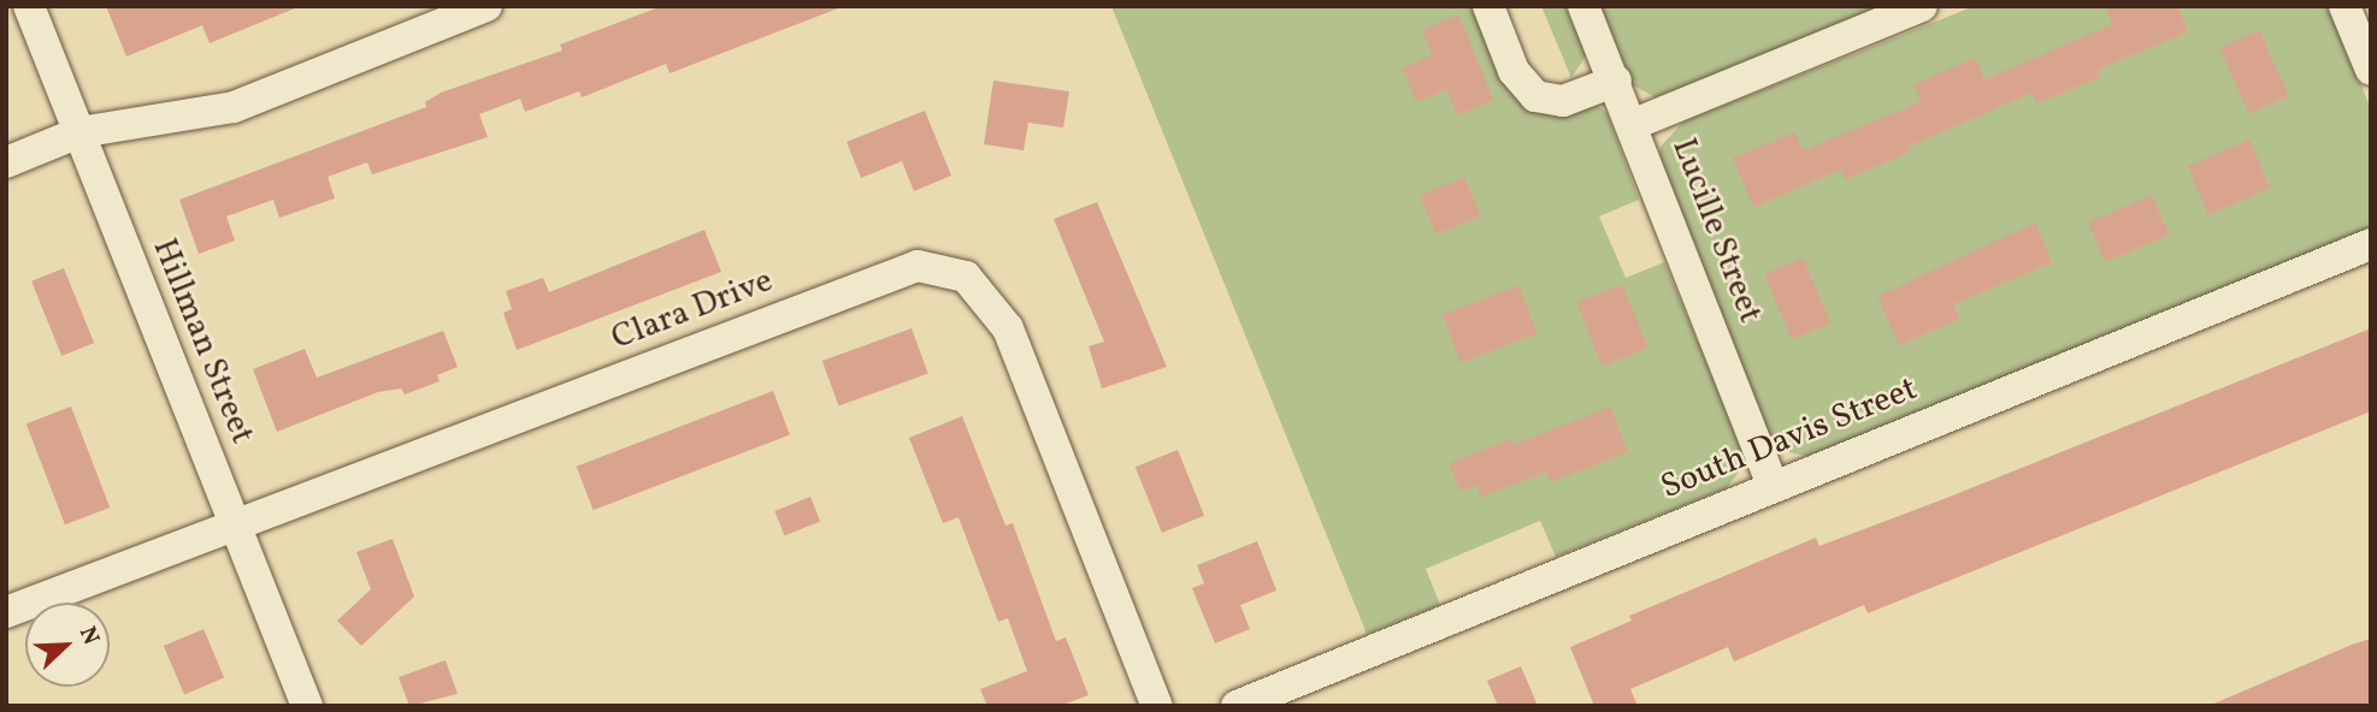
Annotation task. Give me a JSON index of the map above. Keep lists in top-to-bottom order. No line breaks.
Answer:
{"streets":{"street":["Lucille Street","Clara Drive","Hillman Street","South Davis Street"]},"crossings":[["Lucille Street","South Davis Street"],["Clara Drive","Hillman Street"]],"north":"top right"}
